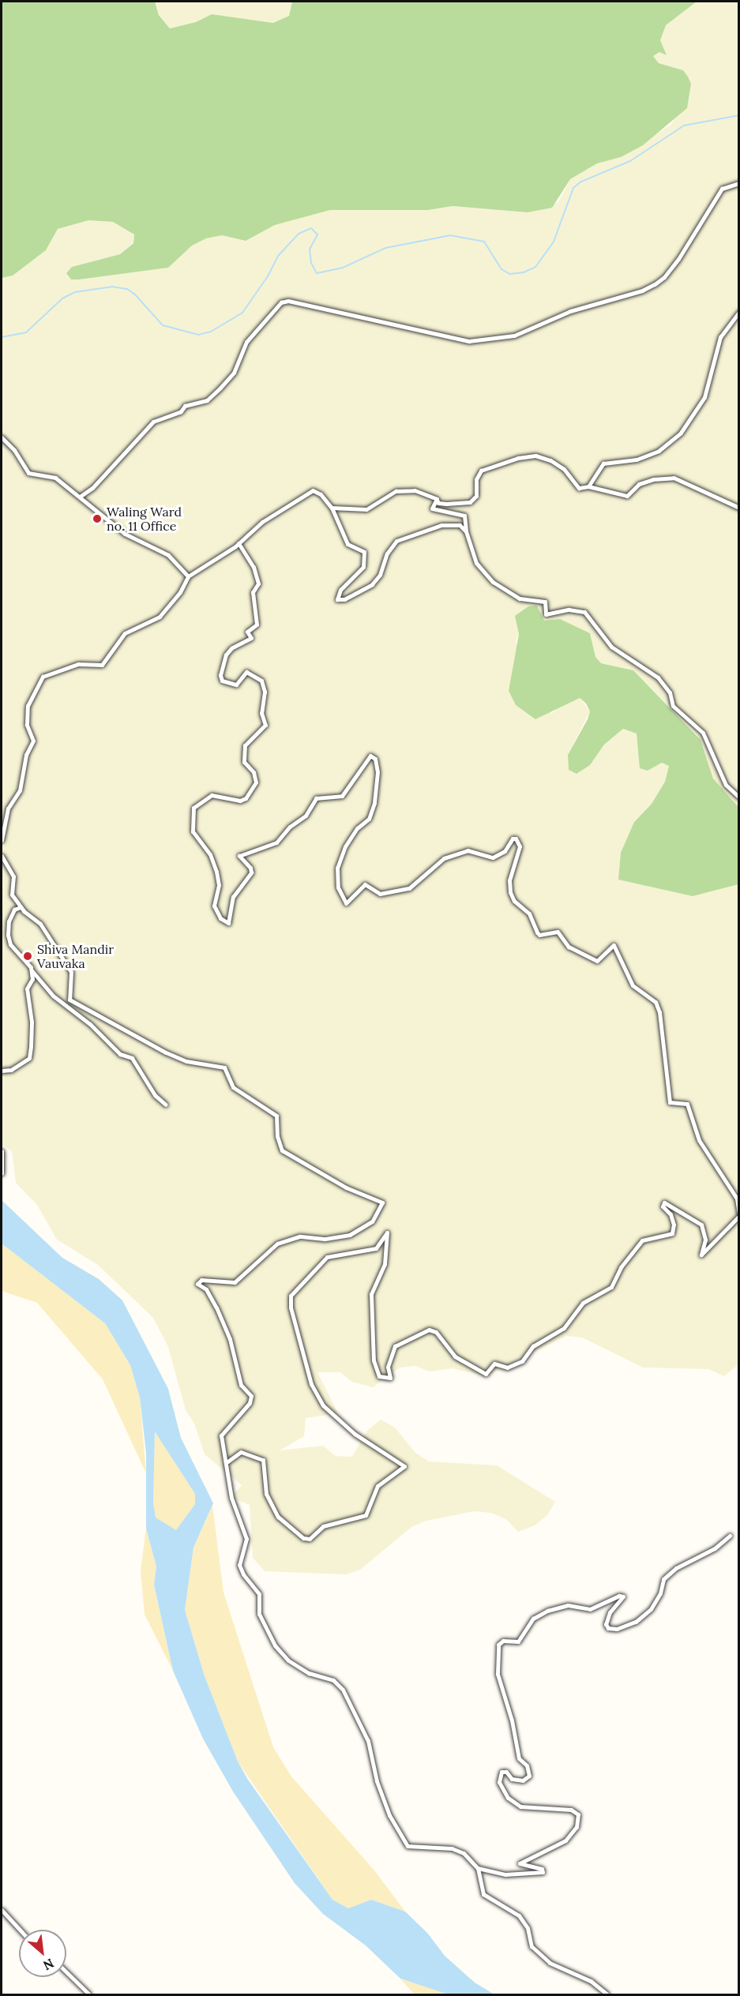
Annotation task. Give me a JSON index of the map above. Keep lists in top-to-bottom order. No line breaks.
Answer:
{"places":["Waling Ward no. 11 Office","Shiva Mandir Vauvaka"],"north":"bottom right"}
